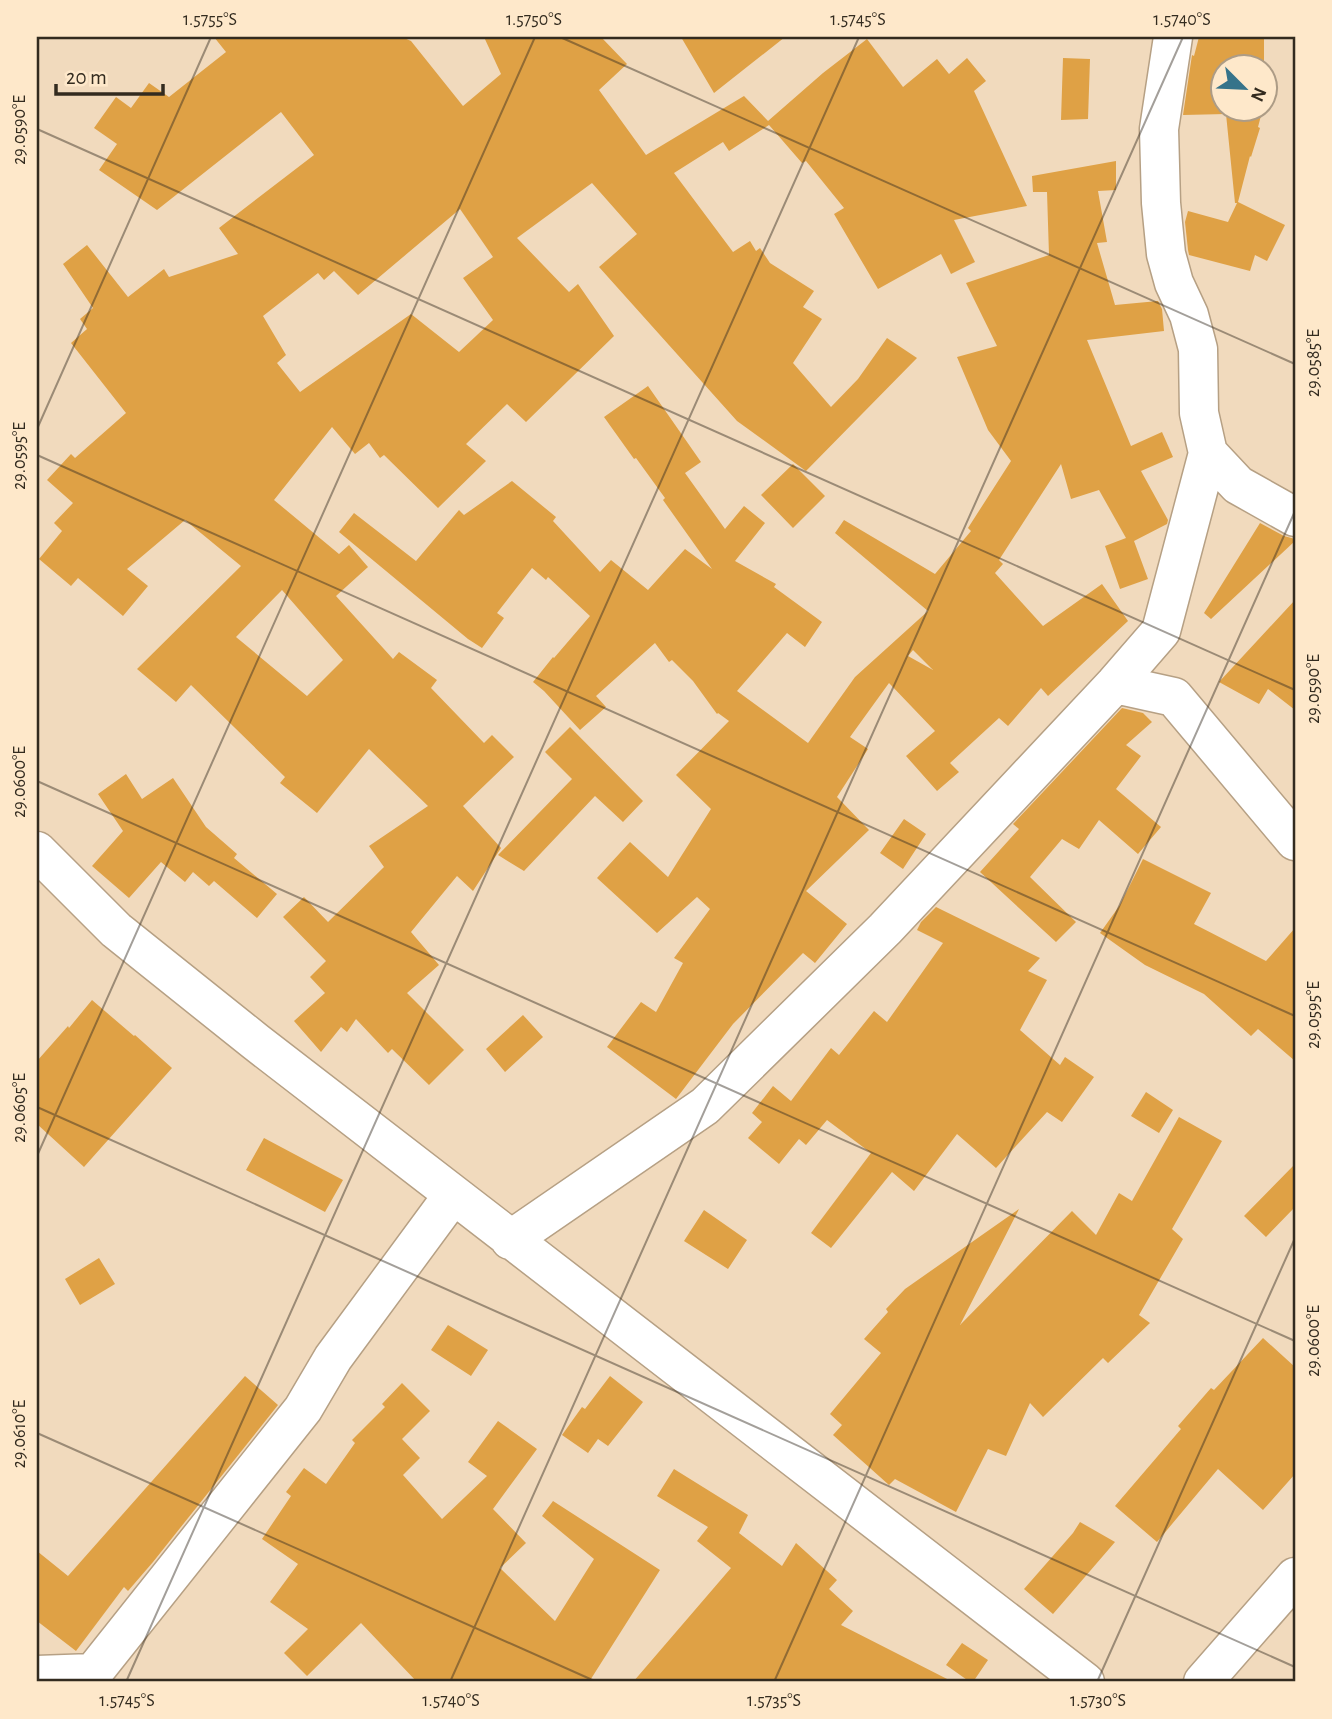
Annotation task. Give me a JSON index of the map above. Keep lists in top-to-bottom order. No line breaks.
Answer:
{"scale_bar":"20 m","north":"bottom right","coordinates":["1.5755°S","1.5750°S","1.5745°S","1.5740°S","29.0590°E","29.0585°E","29.0595°E","29.0600°E","29.0605°E","29.0610°E","1.5735°S","1.5730°S"]}
